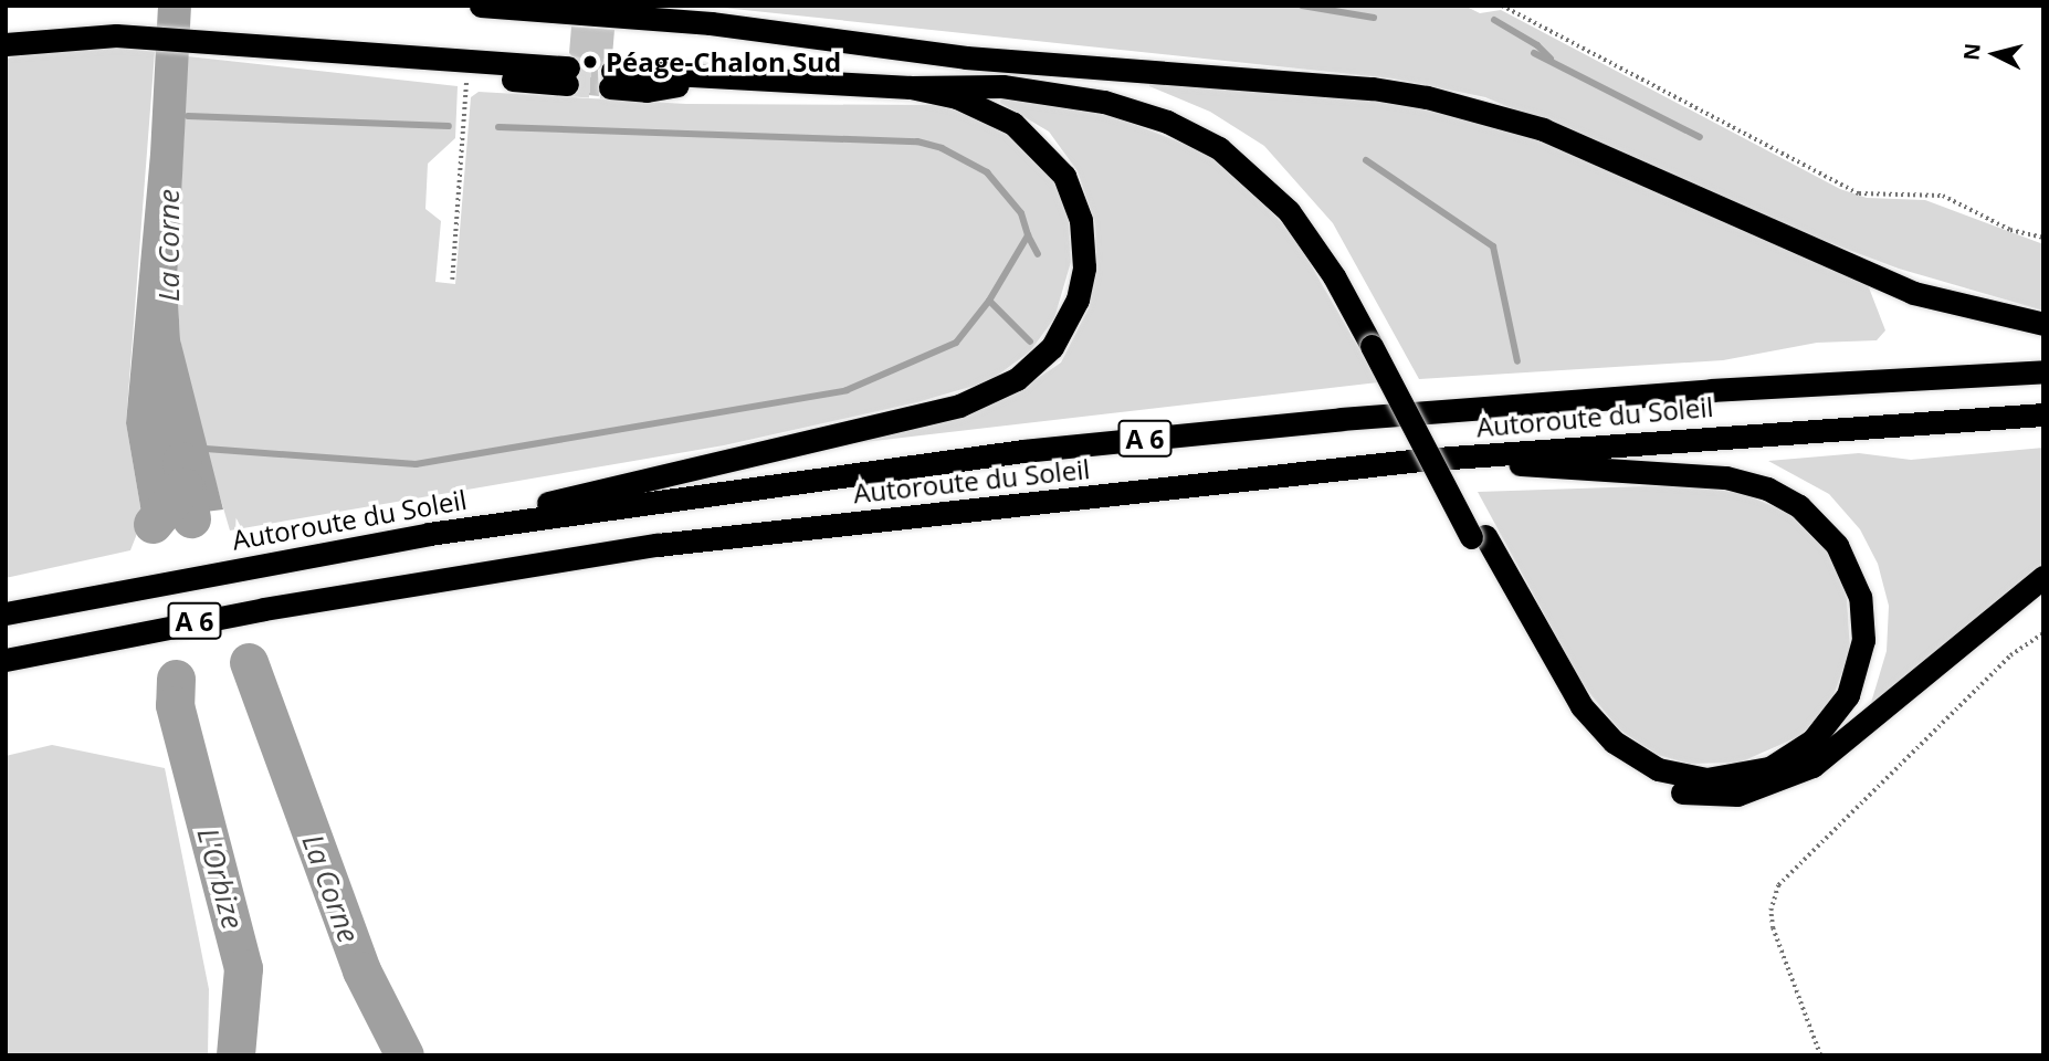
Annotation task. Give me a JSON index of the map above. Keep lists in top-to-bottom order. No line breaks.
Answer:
{"streets":{"highway":["Autoroute du Soleil","A 6"]},"water":["La Corne","L'Orbize"],"places":["Péage-Chalon Sud"],"north":"left"}
